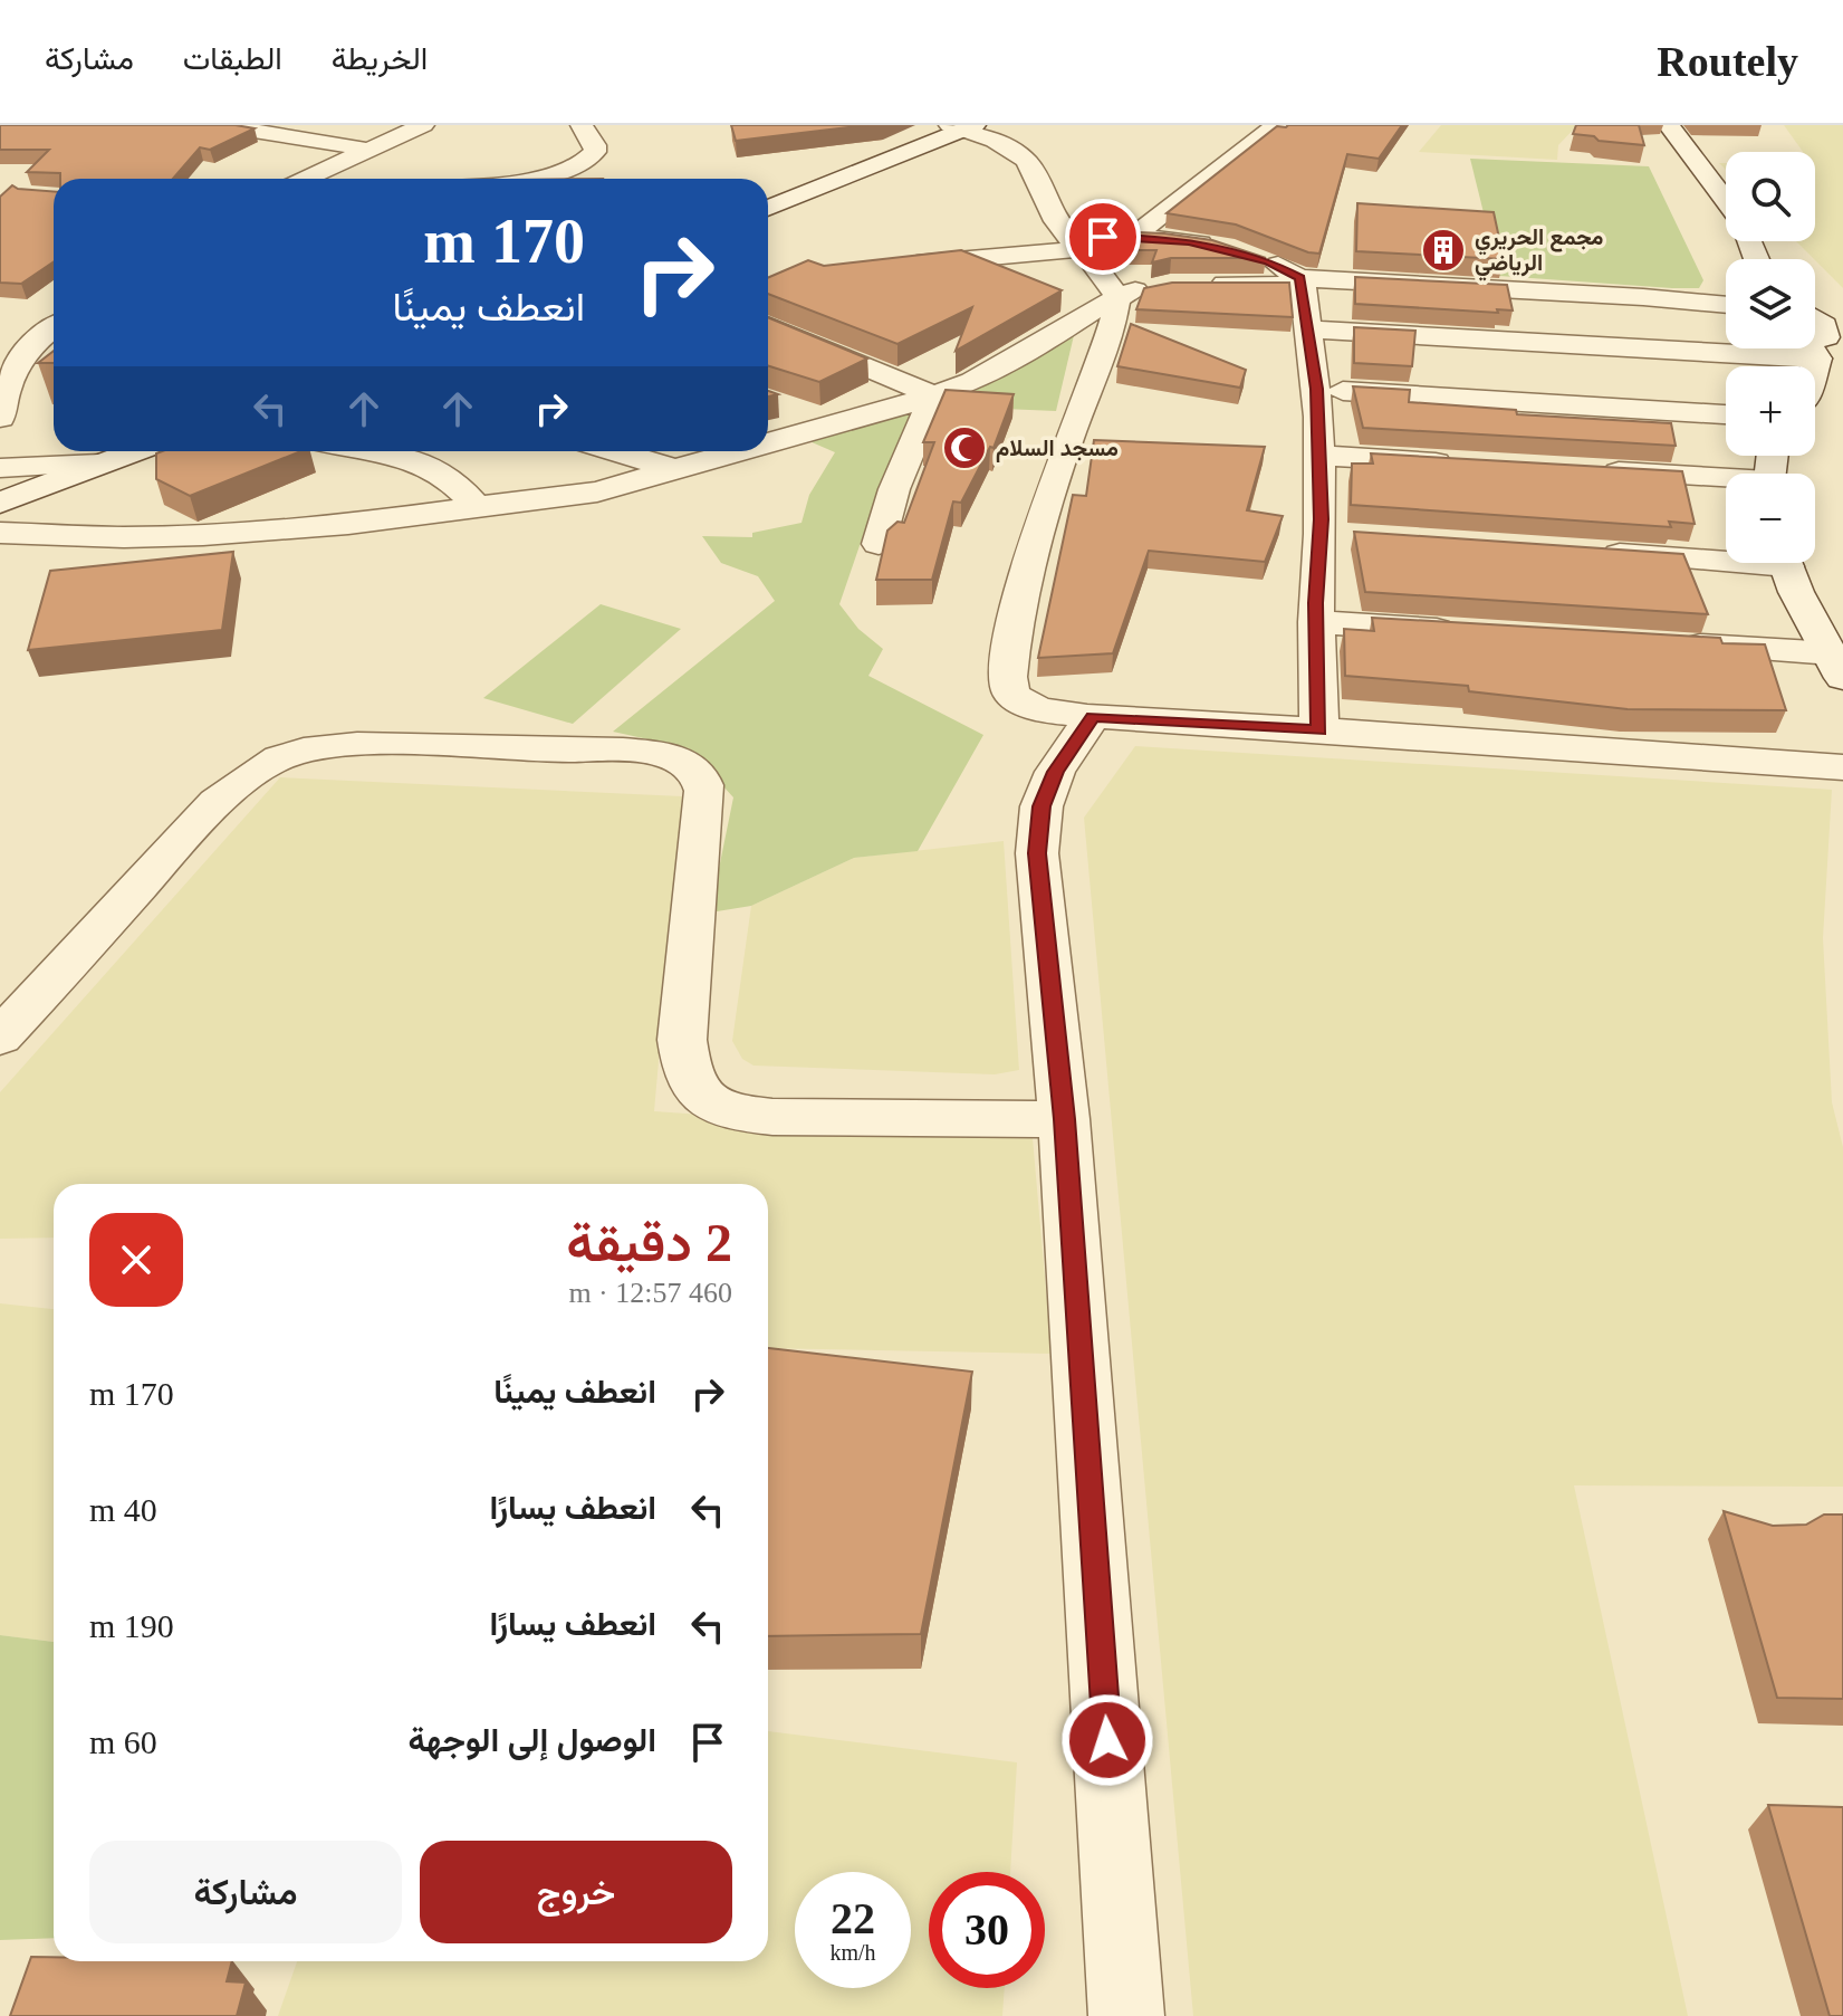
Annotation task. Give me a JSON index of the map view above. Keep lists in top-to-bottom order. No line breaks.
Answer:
{"places":{"building":["مجمع الحريري الرياضي"],"mosque":["مسجد السلام"]},"page":{"header":"Routely","nav":["الخريطة","الطبقات","مشاركة"],"map_buttons":["+","−"],"turn":["170 m","انعطف يمينًا"],"heading":["2 دقيقة","460 m · 12:57"],"list":[{"name":"انعطف يمينًا","value":"170 m"},{"name":"انعطف يسارًا","value":"40 m"},{"name":"انعطف يسارًا","value":"190 m"},{"name":"الوصول إلى الوجهة","value":"60 m"}],"buttons":["خروج","مشاركة"],"speed":"22 km/h","limit":"30"}}
